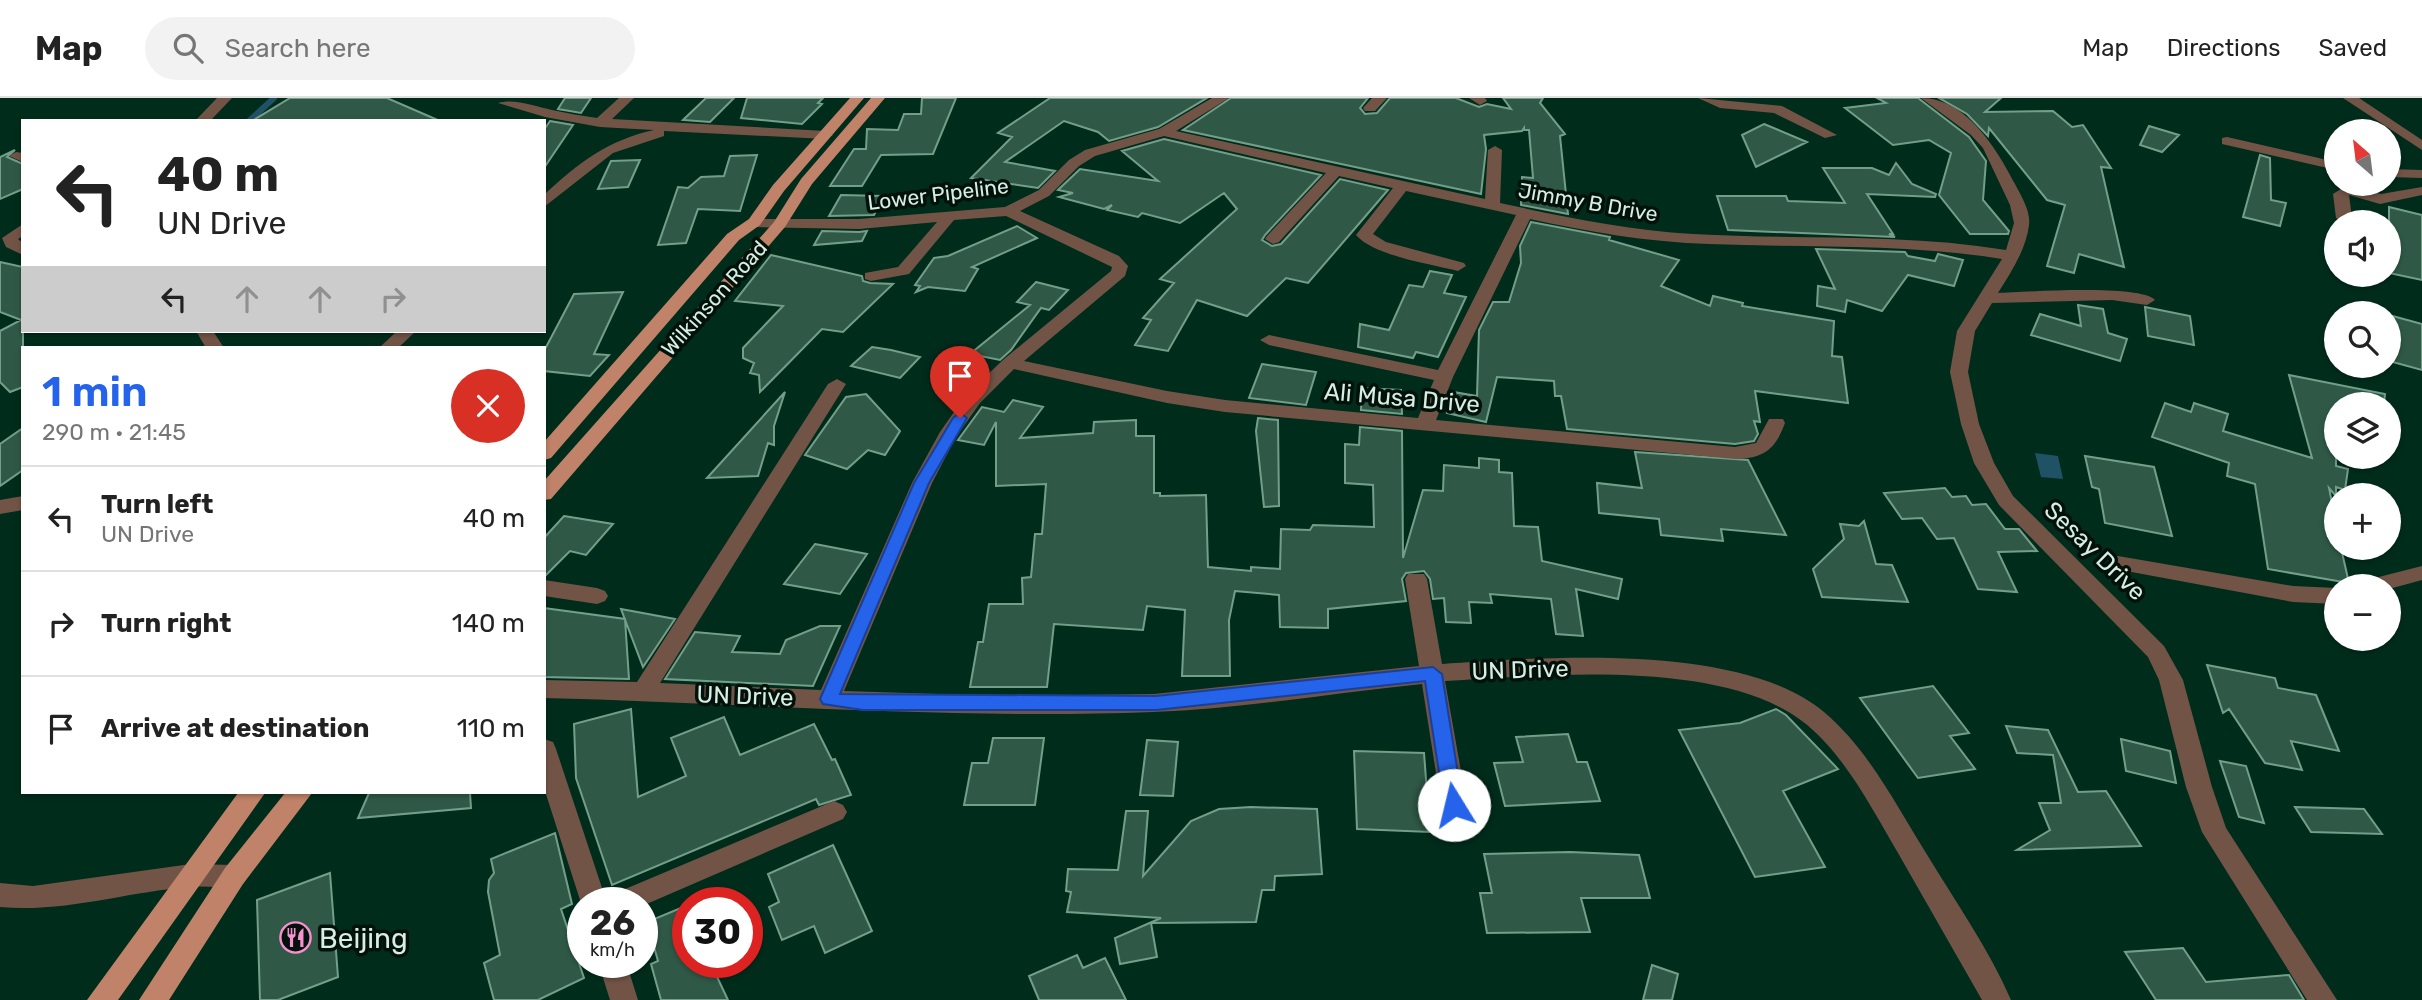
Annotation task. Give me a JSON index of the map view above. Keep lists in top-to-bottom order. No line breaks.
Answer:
{"streets":{"main road":["Wilkinson Road"],"street":["Lower Pipeline","Jimmy B Drive","Ali Musa Drive","Sesay Drive","UN Drive"]},"crossings":[["Lower Pipeline","Jimmy B Drive"],["Lower Pipeline","Wilkinson Road"],["Jimmy B Drive","Sesay Drive"]],"places":{"restaurant":["Beijing"]},"north":"top left","page":{"header":"Map","search":"Search here","nav":["Map","Directions","Saved"],"map_buttons":["+","−"],"turn":["40 m","UN Drive"],"heading":["1 min","290 m · 21:45"],"list":[{"name":"Turn left","note":"UN Drive","value":"40 m"},{"name":"Turn right","value":"140 m"},{"name":"Arrive at destination","value":"110 m"}],"speed":"26 km/h","limit":"30"}}
